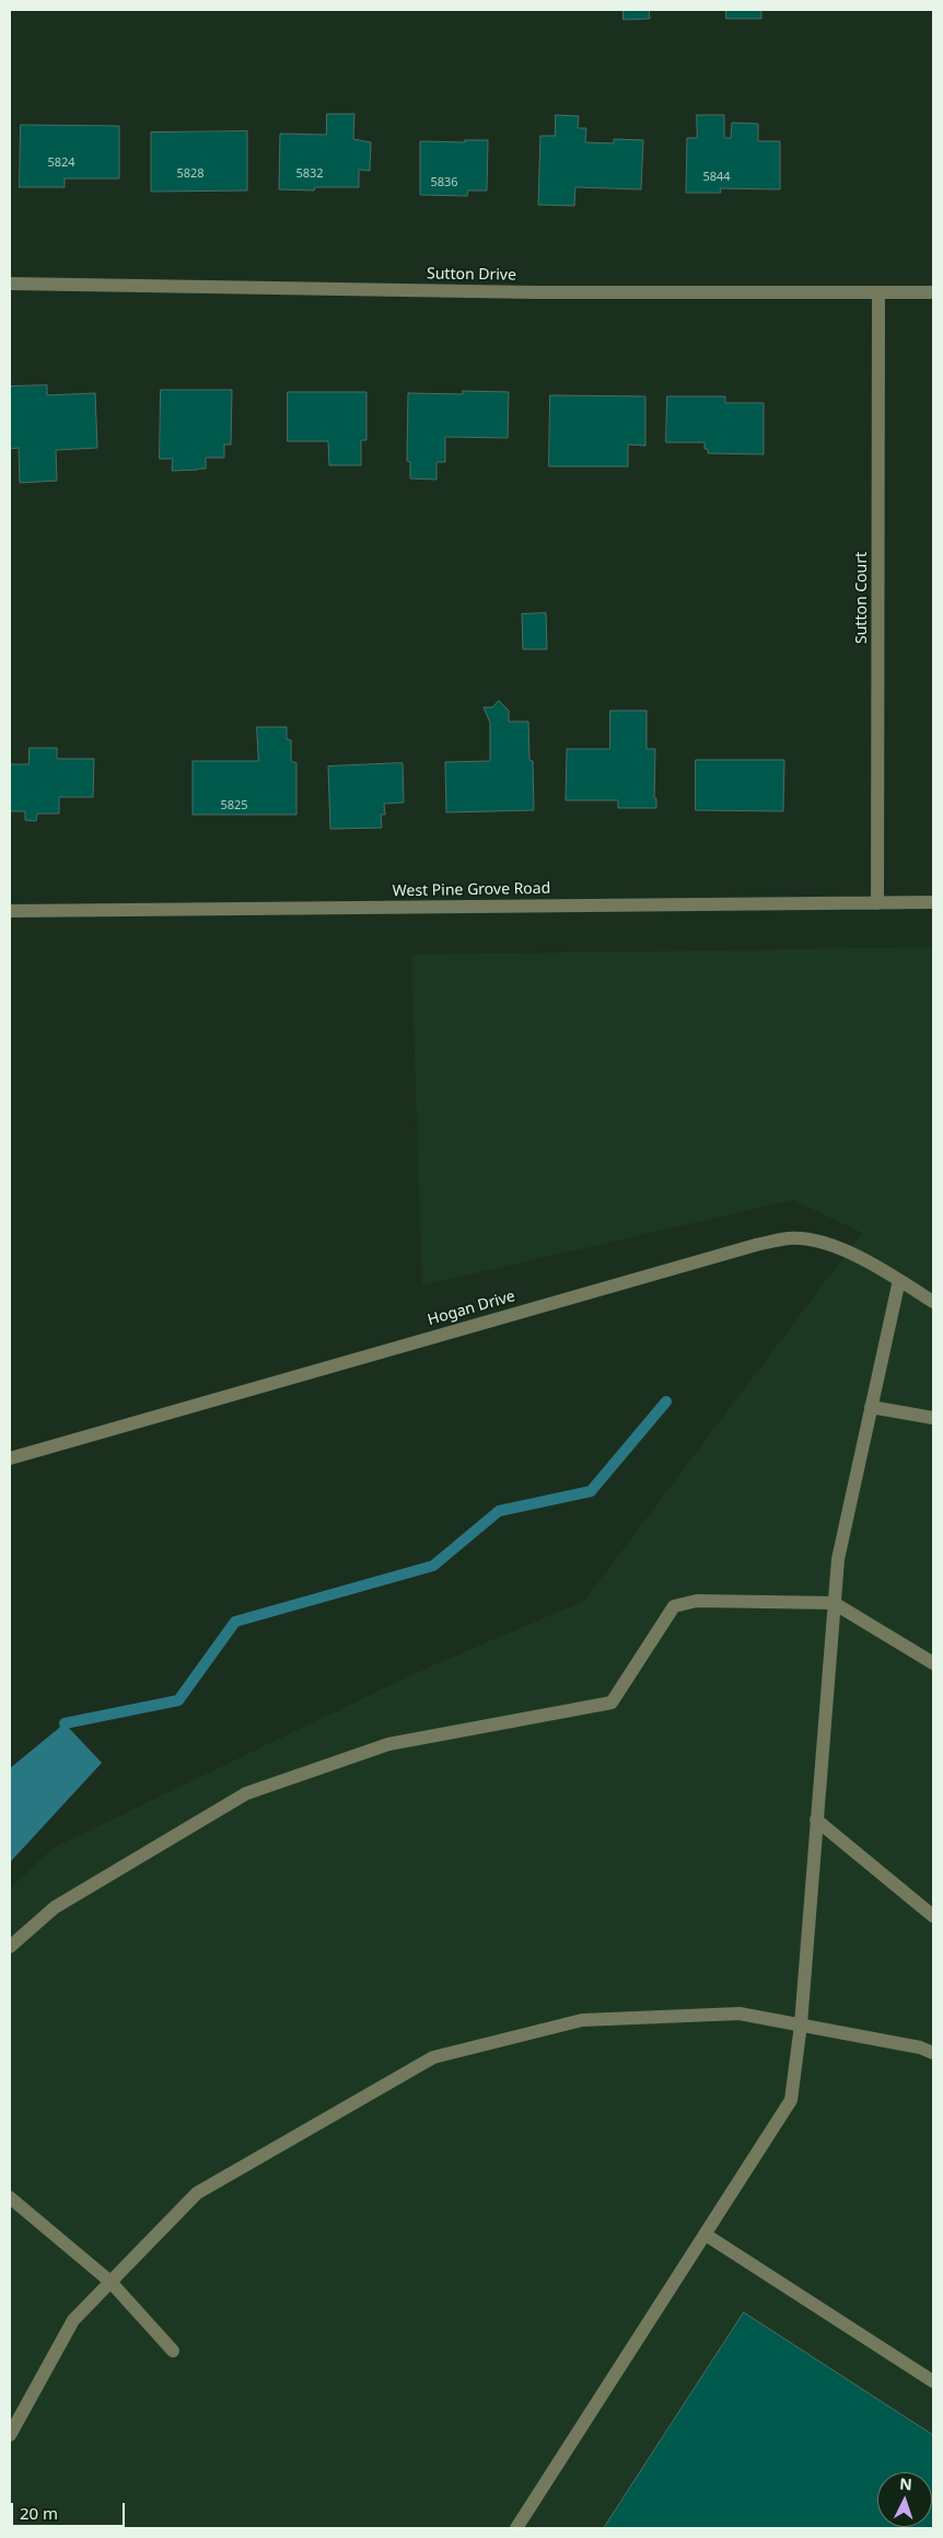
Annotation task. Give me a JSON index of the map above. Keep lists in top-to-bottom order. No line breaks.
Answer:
{"streets":{"street":["Sutton Drive","Sutton Court","West Pine Grove Road","Hogan Drive"]},"crossings":[["Sutton Drive","Sutton Court"],["Sutton Court","West Pine Grove Road"]],"house_numbers":["5824","5828","5832","5844","5836","5825"],"scale_bar":"20 m","north":"top"}
